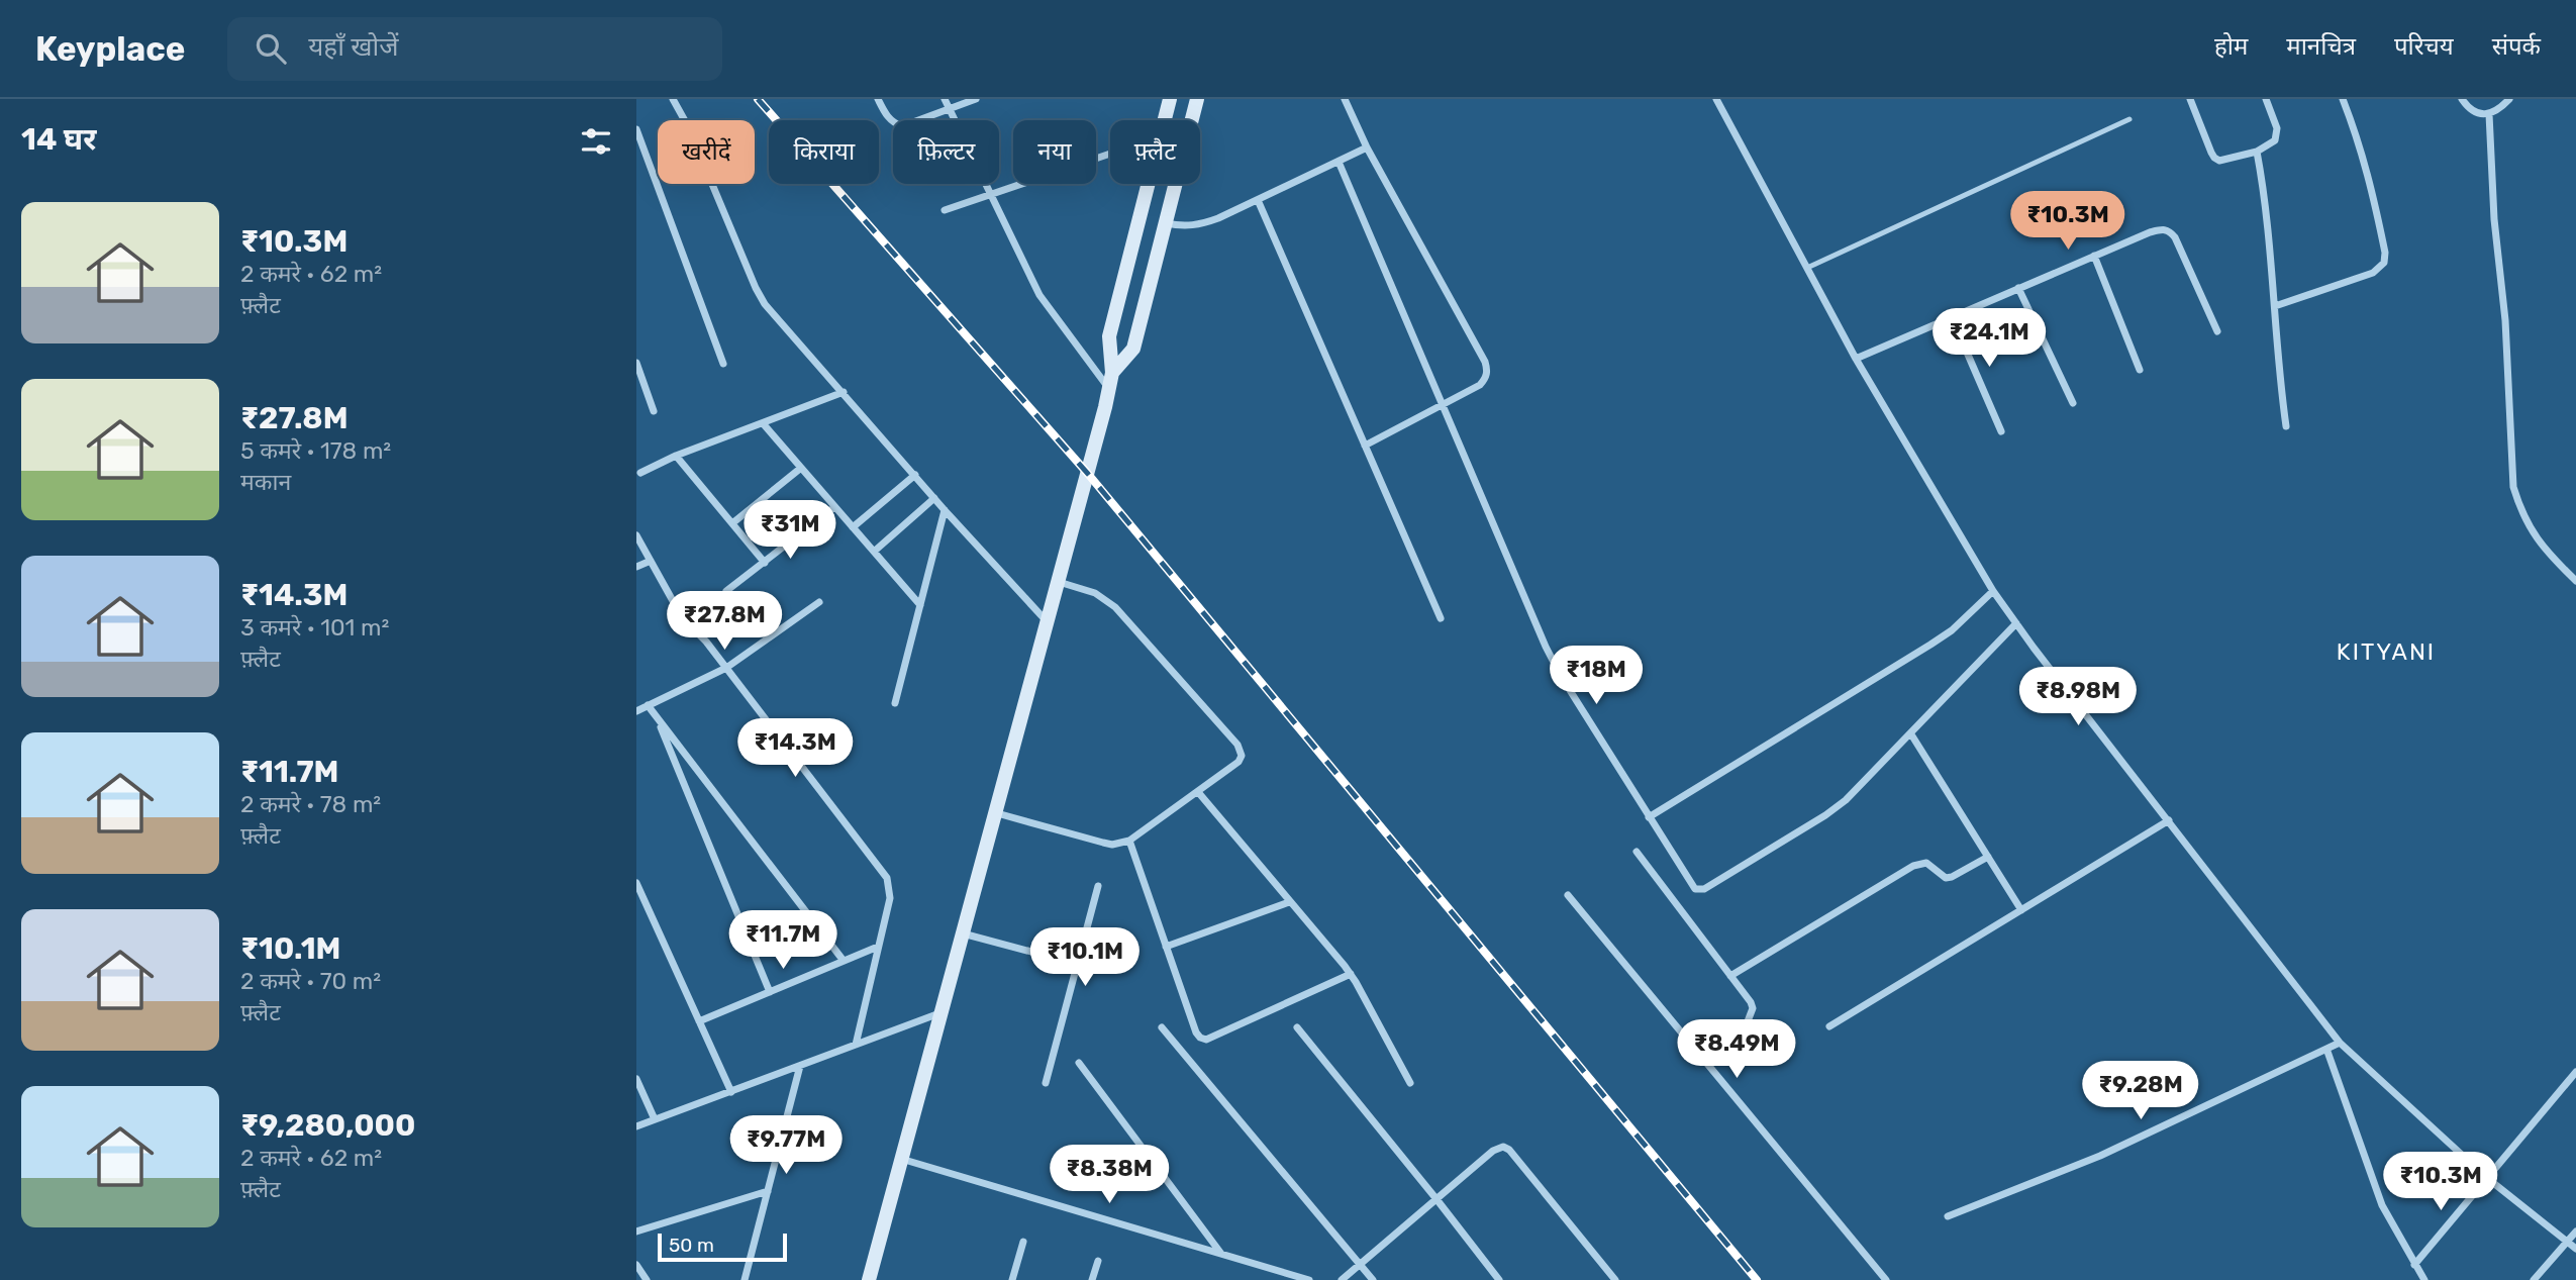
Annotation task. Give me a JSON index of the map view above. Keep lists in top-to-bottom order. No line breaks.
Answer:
{"districts":["KITYANI"],"scale_bar":"50 m","page":{"header":"Keyplace","search":"यहाँ खोजें","nav":["होम","मानचित्र","परिचय","संपर्क"],"heading":"14 घर","chip":["खरीदें","किराया","फ़िल्टर","नया","फ़्लैट"],"list":[{"name":"₹10.3M","note":"2 कमरे · 62 m² · फ़्लैट"},{"name":"₹27.8M","note":"5 कमरे · 178 m² · मकान"},{"name":"₹14.3M","note":"3 कमरे · 101 m² · फ़्लैट"},{"name":"₹11.7M","note":"2 कमरे · 78 m² · फ़्लैट"},{"name":"₹10.1M","note":"2 कमरे · 70 m² · फ़्लैट"},{"name":"₹9,280,000","note":"2 कमरे · 62 m² · फ़्लैट"}],"price":["₹10.3M","₹24.1M","₹31M","₹27.8M","₹18M","₹8.98M","₹14.3M","₹11.7M","₹10.1M","₹8.49M","₹9.28M","₹9.77M","₹8.38M","₹10.3M"],"scale":"50 m"}}
